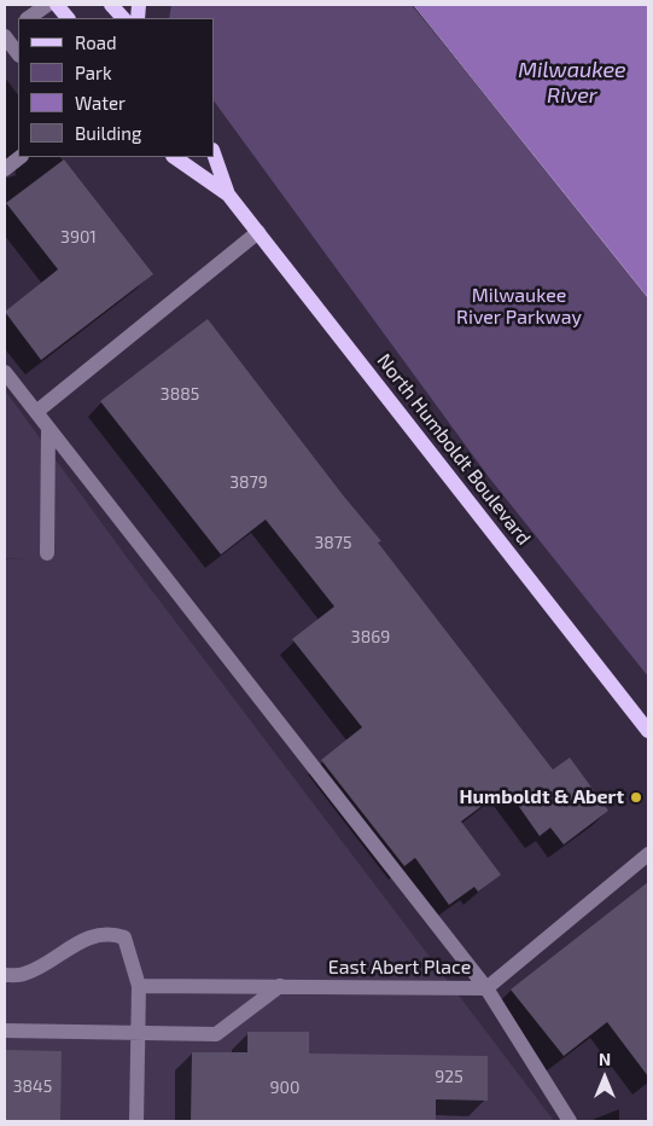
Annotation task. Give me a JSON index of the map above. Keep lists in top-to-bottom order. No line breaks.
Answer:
{"streets":{"main road":["North Humboldt Boulevard"],"street":["East Abert Place"]},"water":["Milwaukee River"],"parks":["Milwaukee River Parkway"],"places":["Humboldt & Abert"],"house_numbers":["3901","3885","3879","3875","3869","925","3845","900"],"legend":["Road","Park","Water","Building"],"north":"top"}
